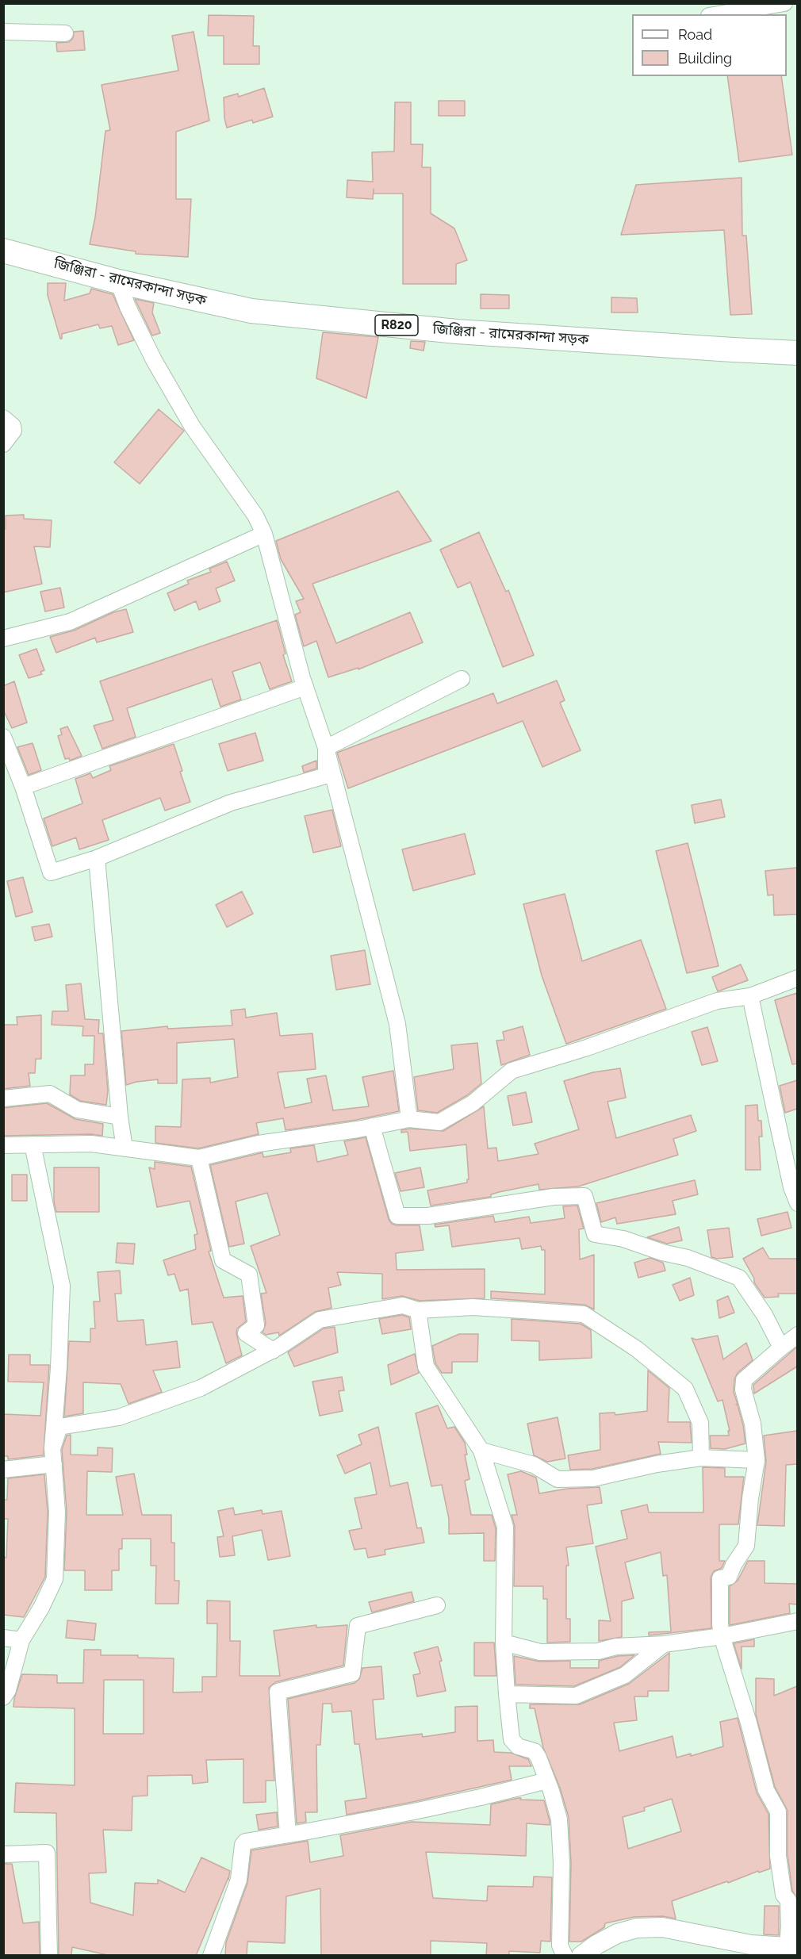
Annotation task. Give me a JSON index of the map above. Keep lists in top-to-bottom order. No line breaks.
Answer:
{"streets":{"main road":["জিঞ্জিরা - রামেরকান্দা সড়ক","R820"]},"legend":["Road","Building"]}
